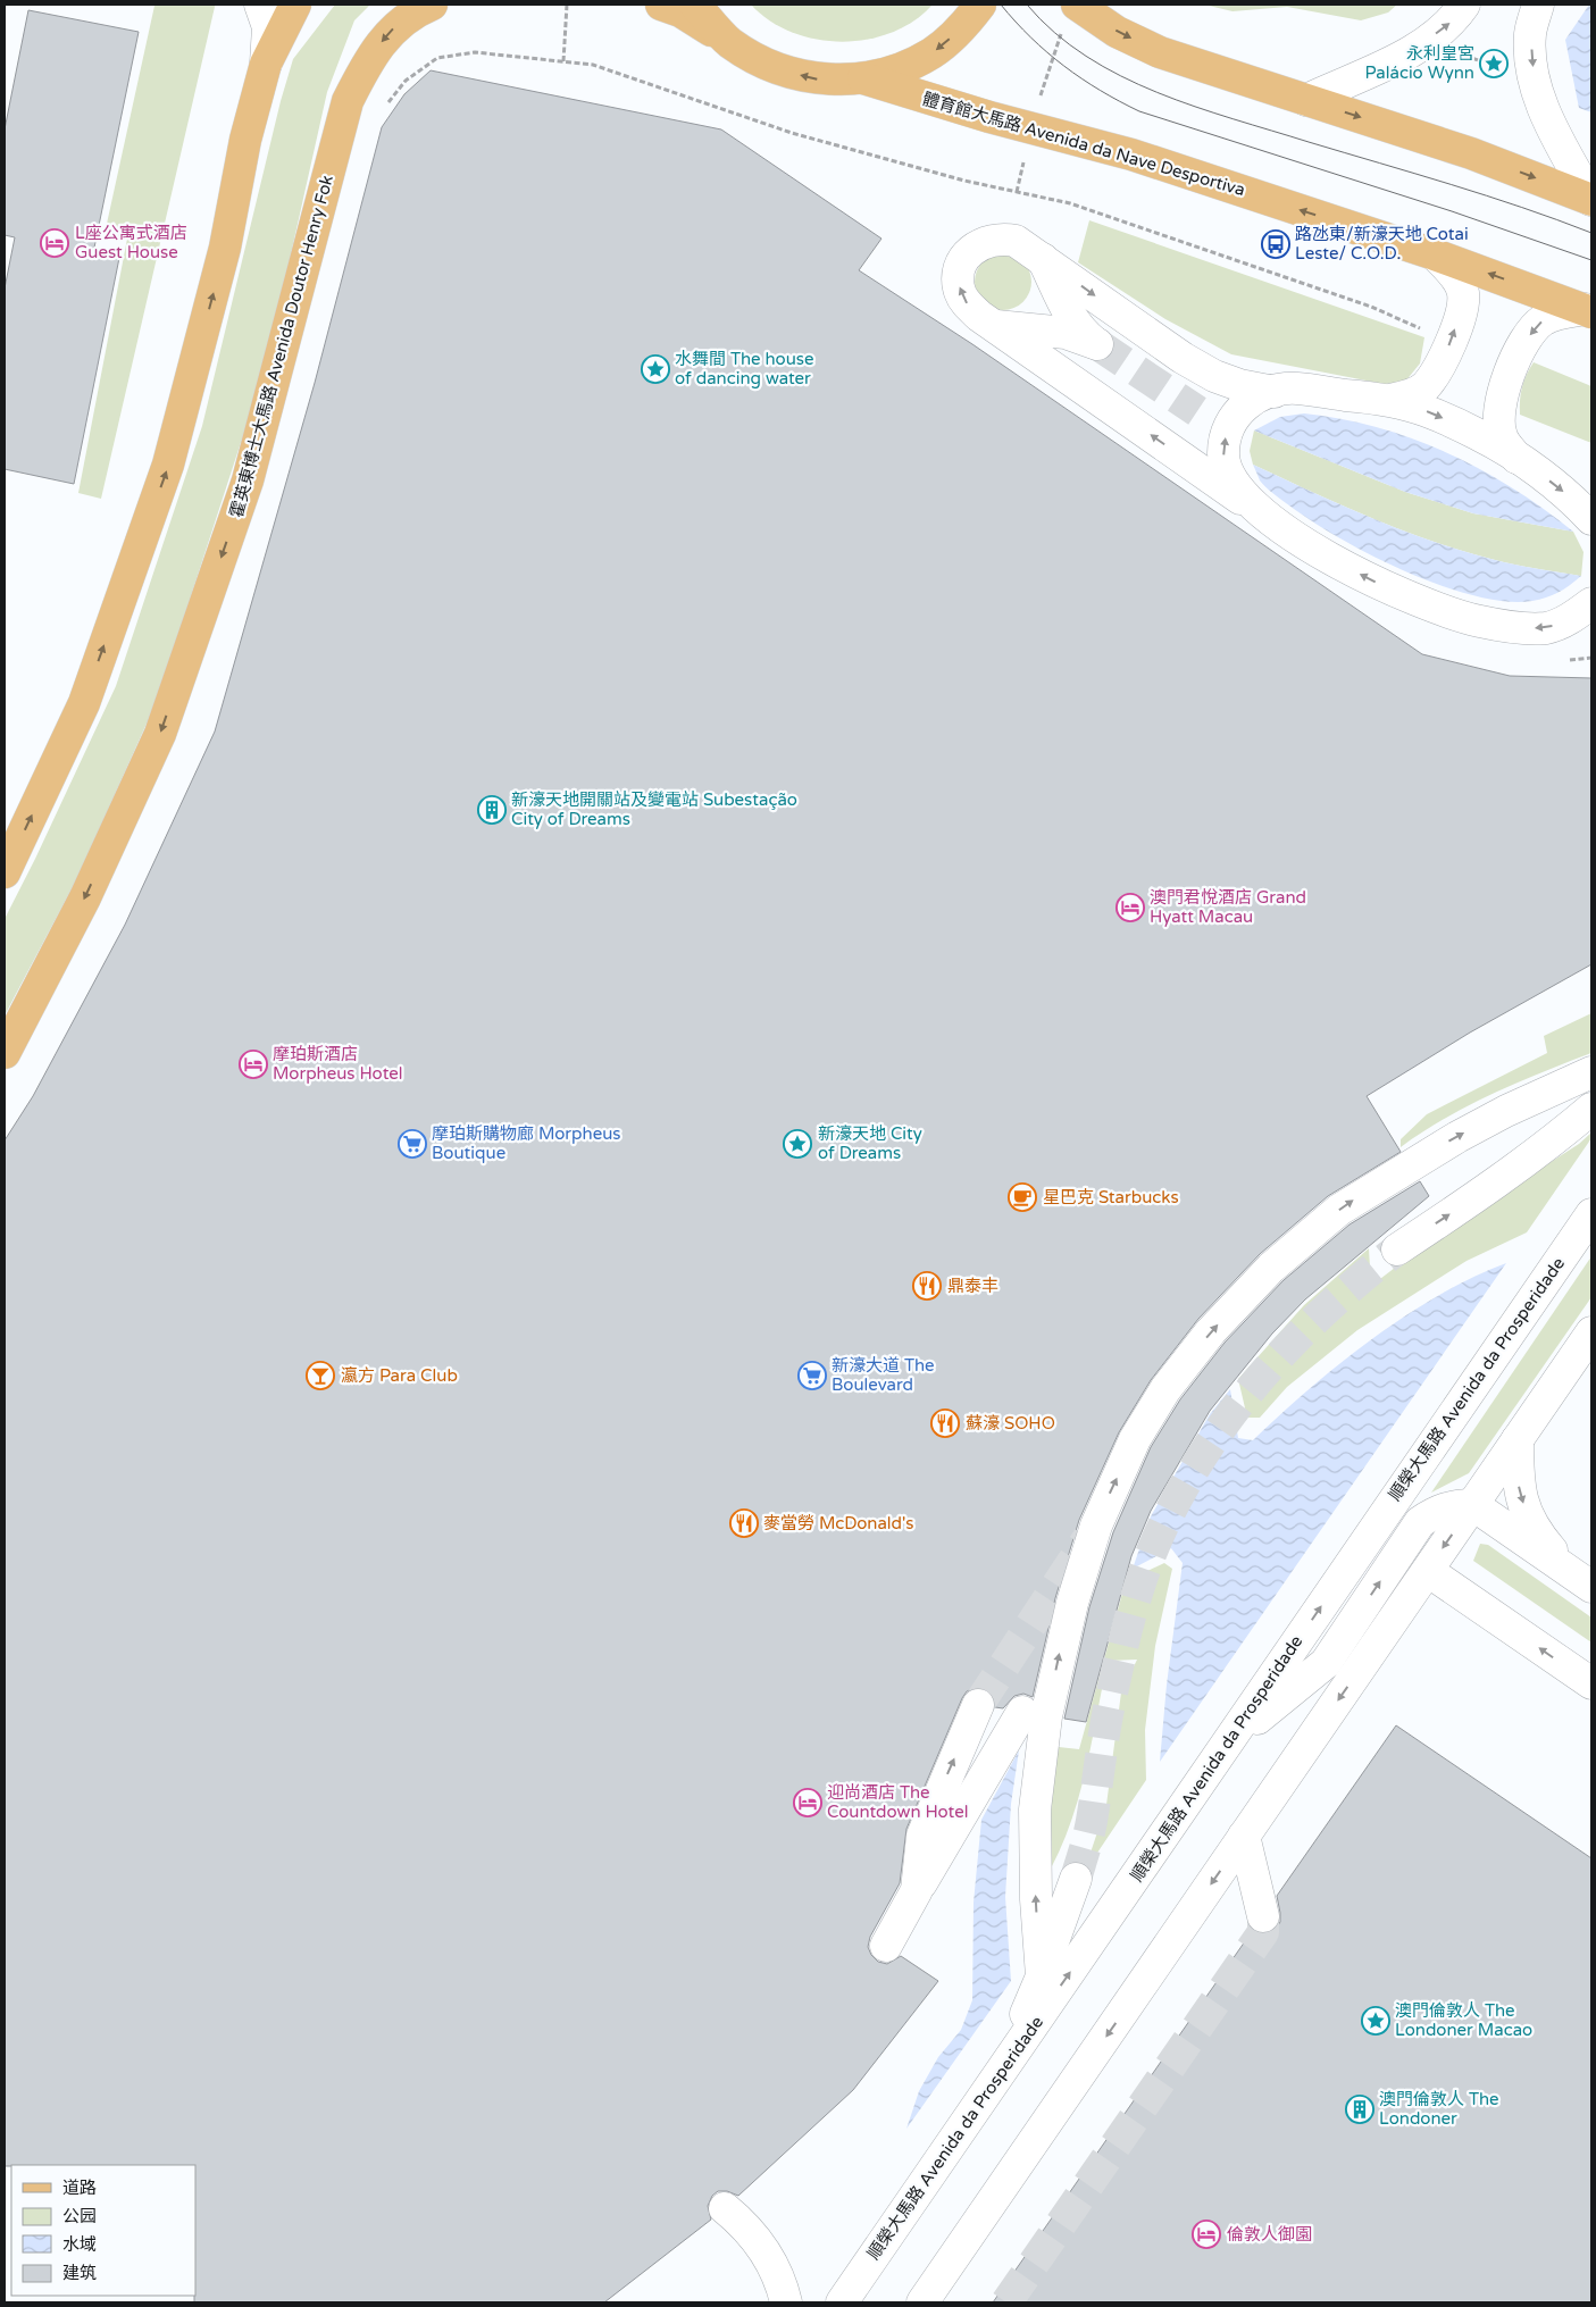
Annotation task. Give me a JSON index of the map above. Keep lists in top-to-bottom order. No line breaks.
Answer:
{"streets":{"main road":["體育館大馬路 Avenida da Nave Desportiva","霍英東博士大馬路 Avenida Doutor Henry Fok"],"street":["順榮大馬路 Avenida da Prosperidade"]},"places":{"place":["永利皇宮 Palácio Wynn","水舞間 The house of dancing water","新濠天地 City of Dreams","澳門倫敦人 The Londoner Macao"],"hotel":["L座公寓式酒店 Guest House","澳門君悅酒店 Grand Hyatt Macau","摩珀斯酒店 Morpheus Hotel","迎尚酒店 The Countdown Hotel","倫敦人御園"],"bus stop":["路氹東/新濠天地 Cotai Leste/ C.O.D."],"building":["新濠天地開關站及變電站 Subestação City of Dreams","澳門倫敦人 The Londoner"],"supermarket":["摩珀斯購物廊 Morpheus Boutique","新濠大道 The Boulevard"],"cafe":["星巴克 Starbucks"],"restaurant":["鼎泰丰","蘇濠 SOHO","麥當勞 McDonald's"],"bar":["瀛方 Para Club"]},"legend":["道路","公园","水域","建筑"]}
